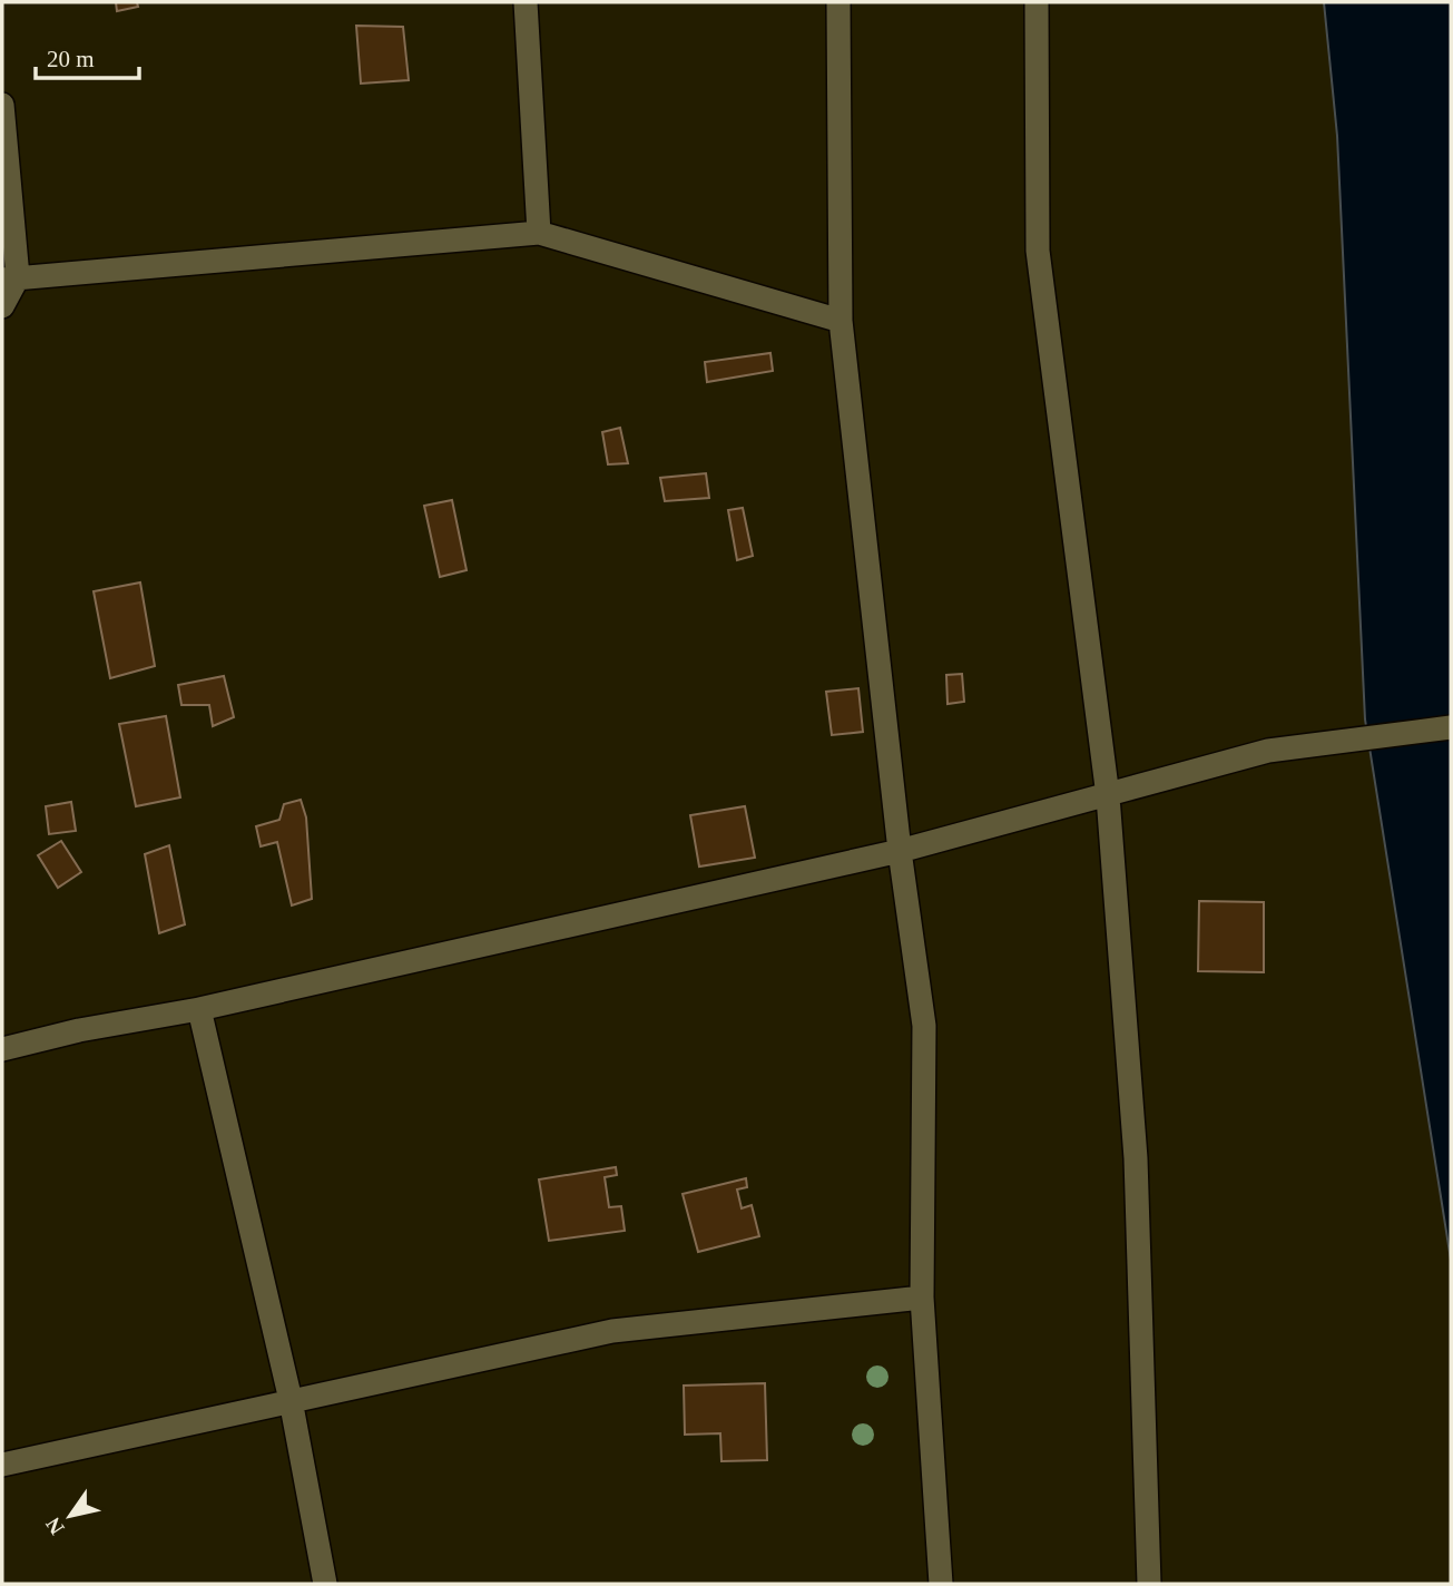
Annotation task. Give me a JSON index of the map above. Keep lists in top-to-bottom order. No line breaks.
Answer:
{"scale_bar":"20 m","north":"bottom left"}
